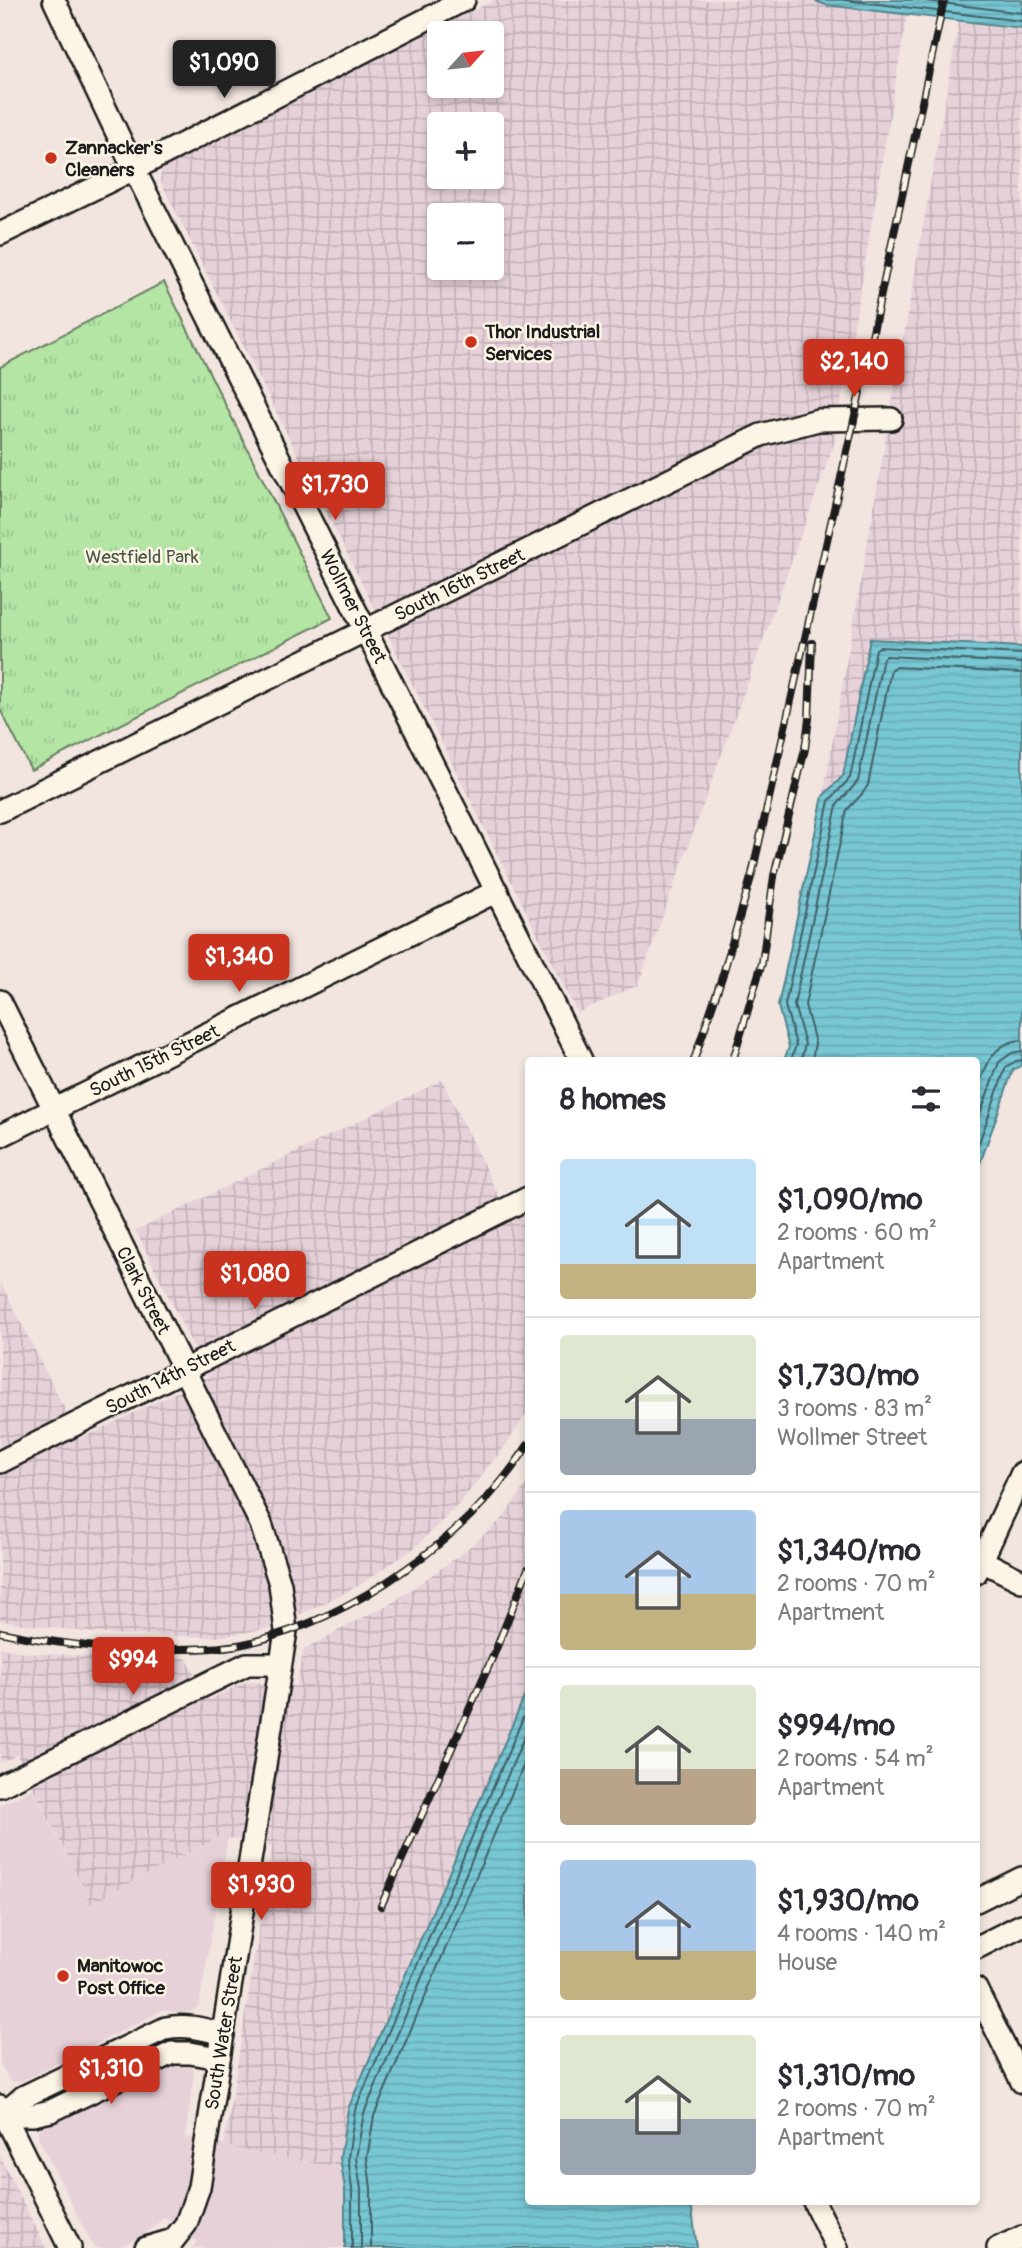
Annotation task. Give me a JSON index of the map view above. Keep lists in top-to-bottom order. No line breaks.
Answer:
{"streets":{"street":["South 16th Street","Wollmer Street","South 15th Street","Clark Street","South 14th Street","South Water Street"]},"crossings":[["South 16th Street","Wollmer Street"],["Wollmer Street","South 15th Street"],["South 15th Street","Clark Street"],["Clark Street","South 14th Street"],["Clark Street","South Water Street"]],"parks":["Westfield Park"],"places":["Zannacker's Cleaners","Thor Industrial Services","Manitowoc Post Office"],"north":"top right","page":{"map_buttons":["+","−"],"price":["$1,090","$2,140","$1,730","$1,340","$1,080","$994","$1,930","$1,310"],"heading":"8 homes","list":[{"name":"$1,090/mo","note":"2 rooms · 60 m² · Apartment"},{"name":"$1,730/mo","note":"3 rooms · 83 m² · Wollmer Street"},{"name":"$1,340/mo","note":"2 rooms · 70 m² · Apartment"},{"name":"$994/mo","note":"2 rooms · 54 m² · Apartment"},{"name":"$1,930/mo","note":"4 rooms · 140 m² · House"},{"name":"$1,310/mo","note":"2 rooms · 70 m² · Apartment"}]}}
